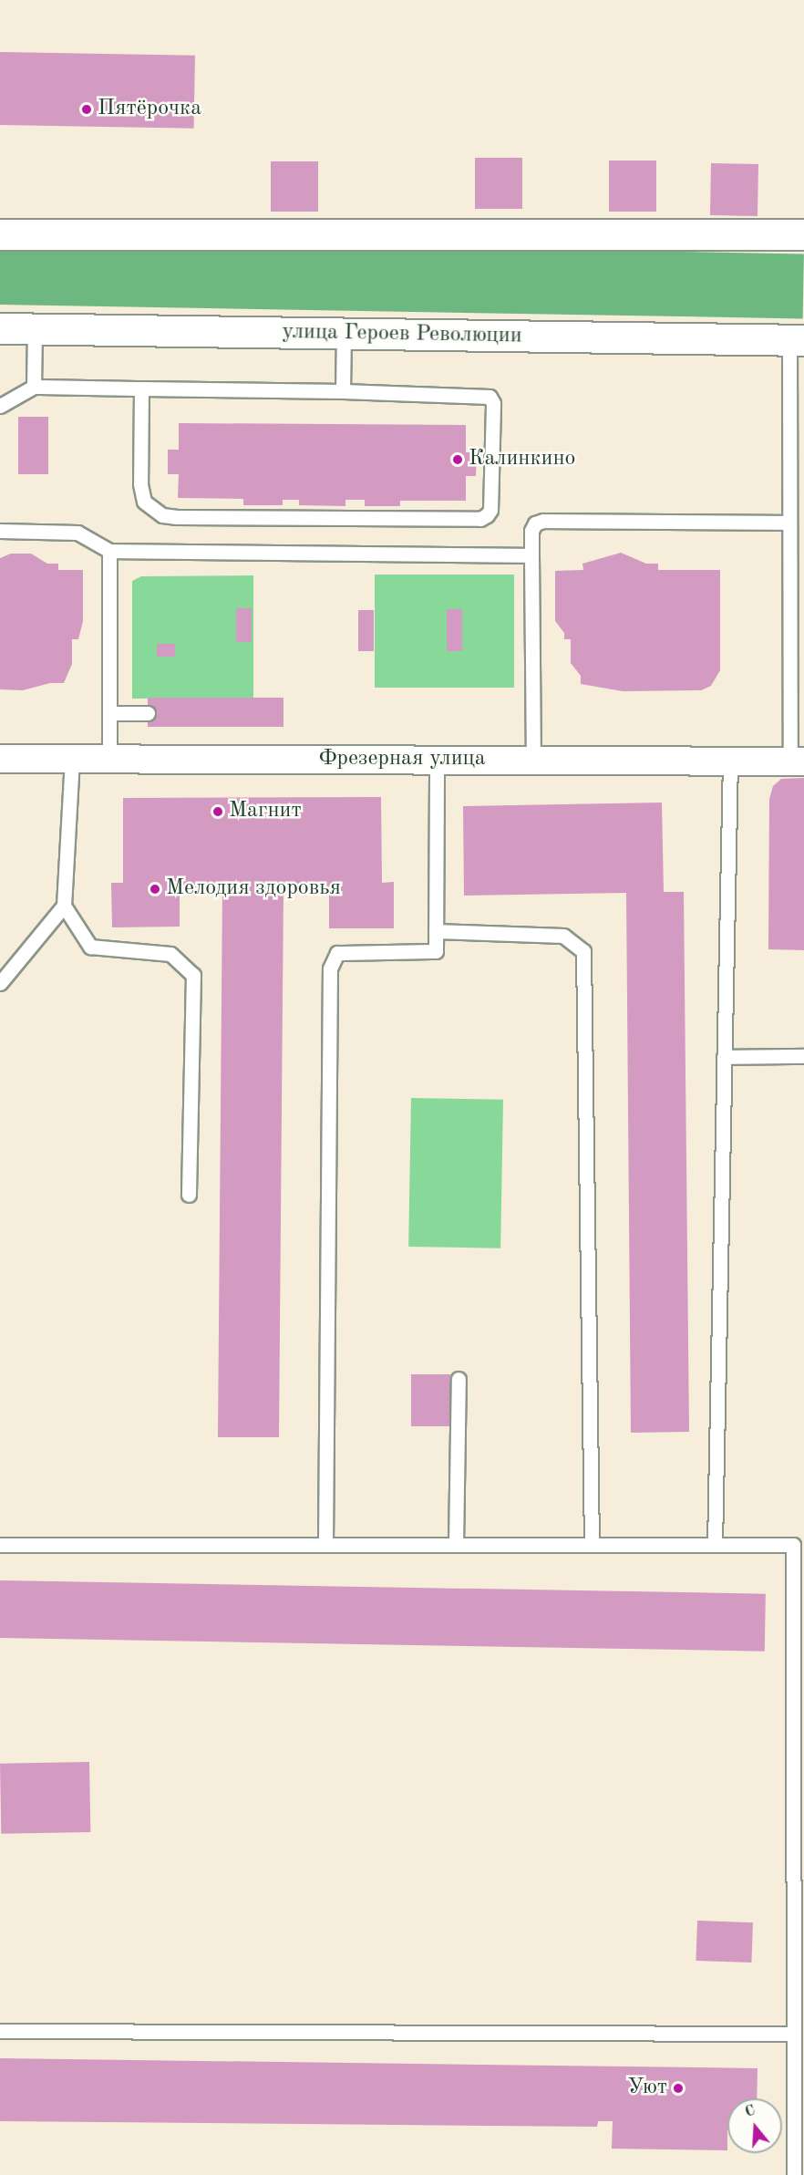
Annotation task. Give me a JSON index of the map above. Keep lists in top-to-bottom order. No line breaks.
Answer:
{"streets":{"street":["улица Героев Революции","Фрезерная улица"]},"places":["Пятёрочка","Калинкино","Магнит","Мелодия здоровья","Уют"],"north":"top"}
